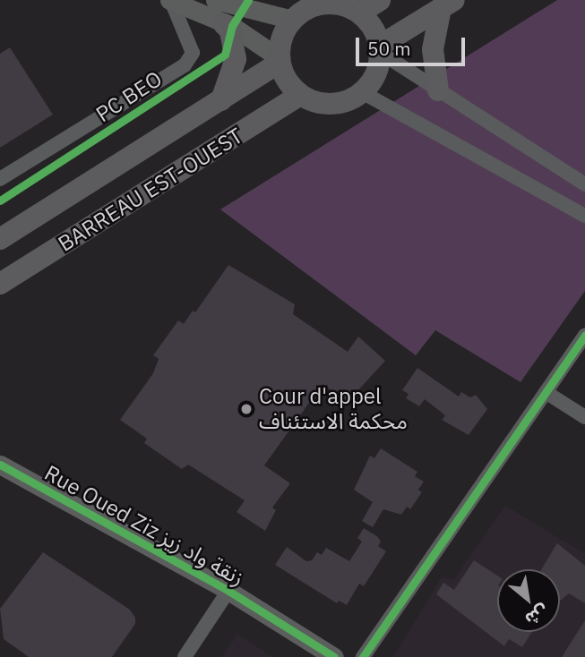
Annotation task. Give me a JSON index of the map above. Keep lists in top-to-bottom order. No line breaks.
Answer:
{"streets":{"main road":["BARREAU EST-OUEST"],"street":["Rue Oued Ziz زنقة واد زيز"],"cycle path":["PC BEO"]},"places":["Cour d'appel محكمة الاستئناف"],"scale_bar":"50 m","north":"bottom right"}
